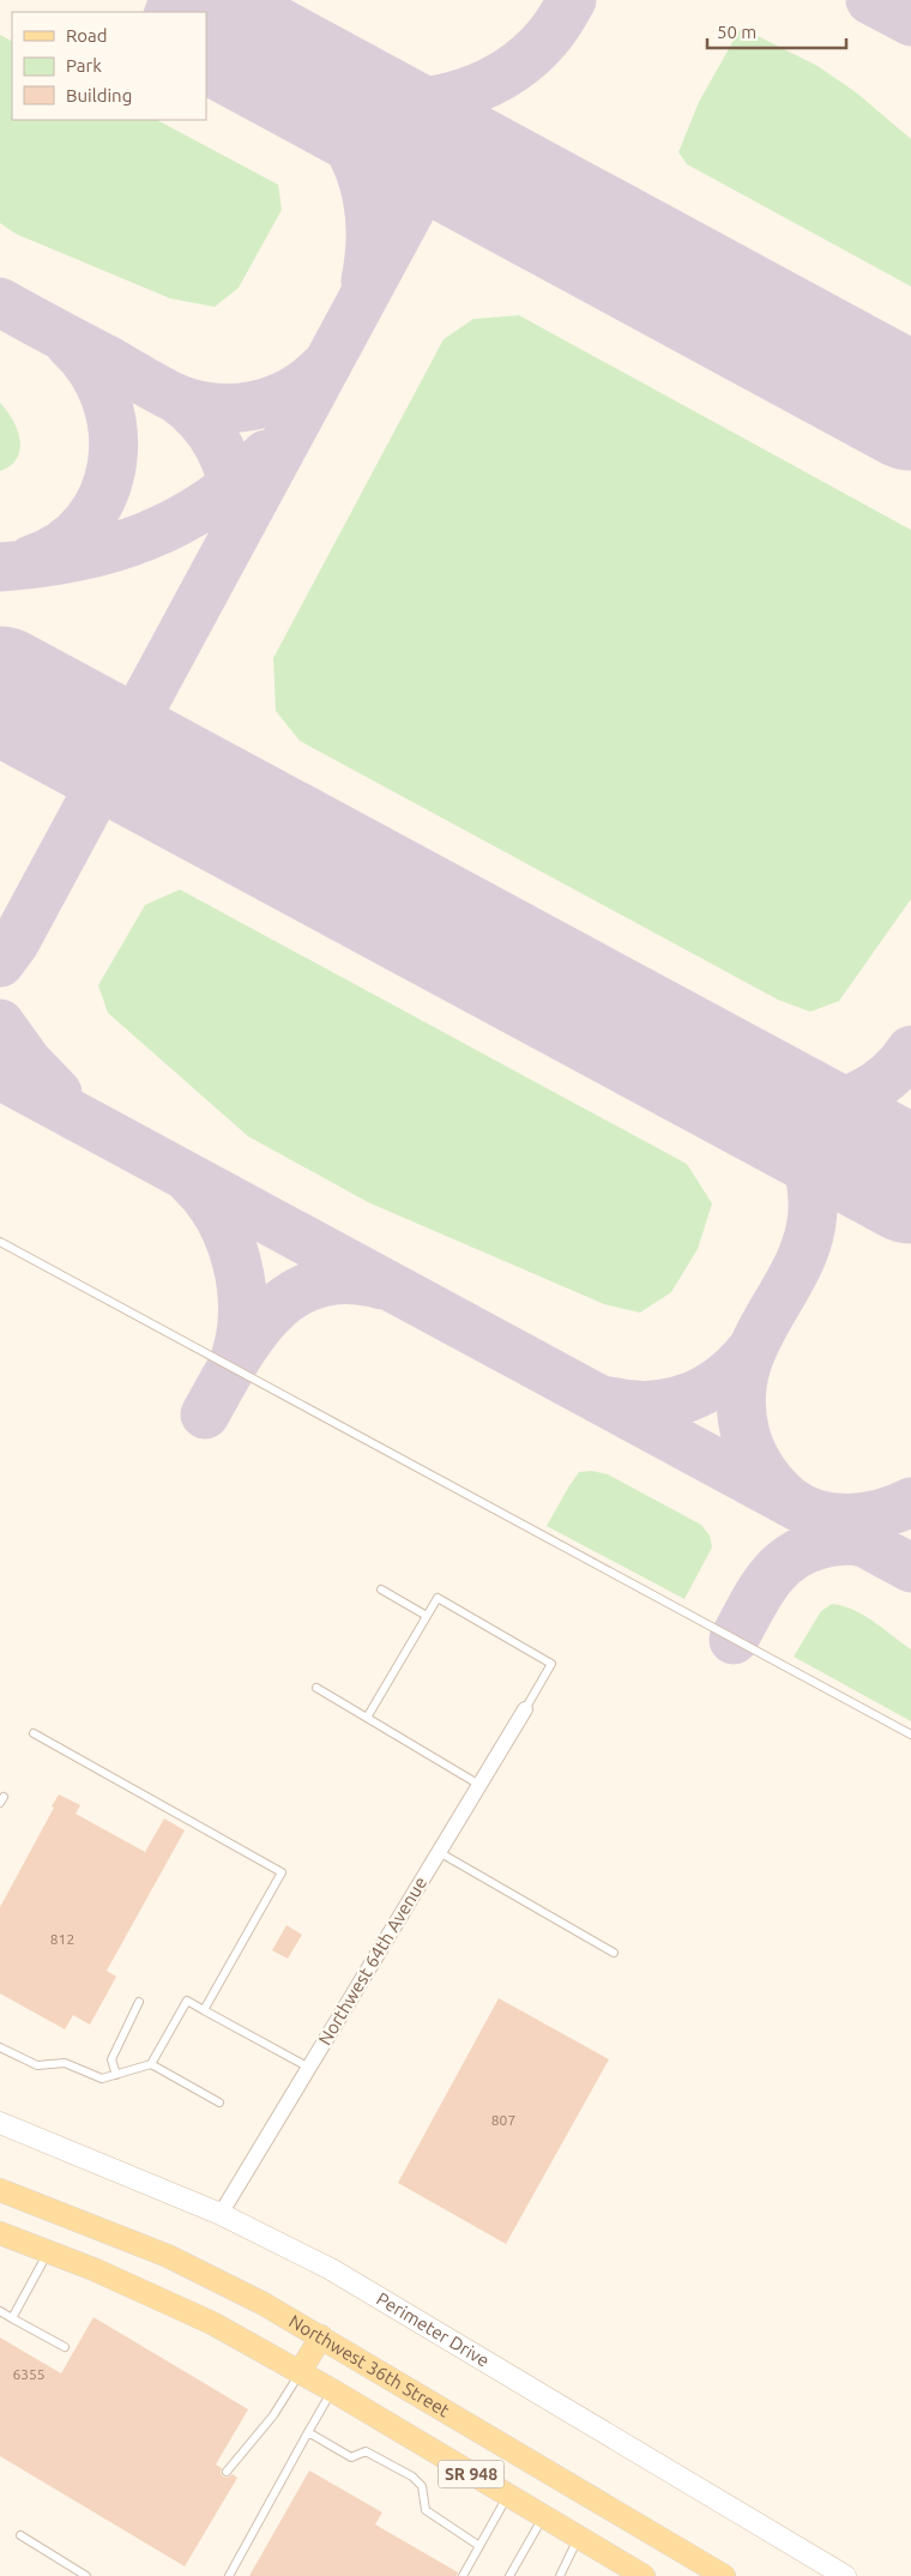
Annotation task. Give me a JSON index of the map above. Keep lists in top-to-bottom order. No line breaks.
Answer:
{"streets":{"main road":["Northwest 36th Street","SR 948"],"street":["Northwest 64th Avenue","Perimeter Drive"]},"crossings":[["Northwest 64th Avenue","Perimeter Drive"]],"house_numbers":["812","807","6355"],"legend":["Road","Park","Building"],"scale_bar":"50 m"}
